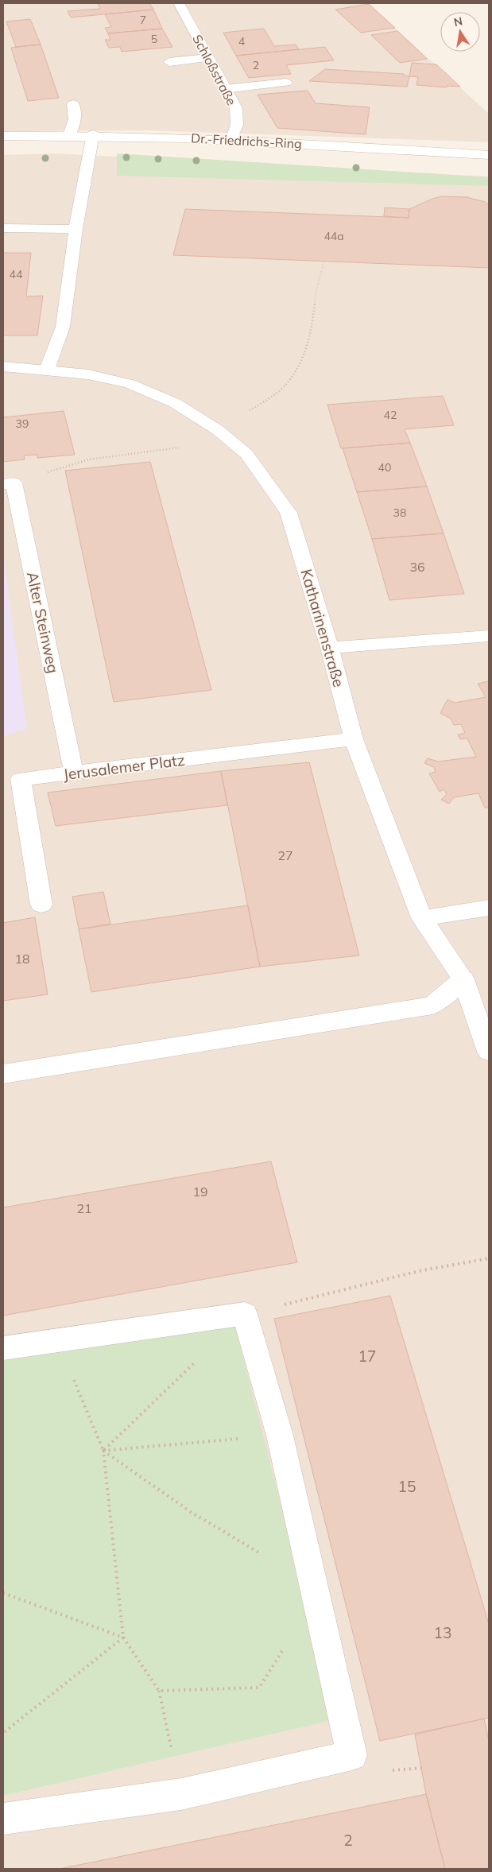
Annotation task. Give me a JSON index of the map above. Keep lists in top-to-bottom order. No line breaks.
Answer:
{"streets":{"street":["Schloßstraße","Dr.-Friedrichs-Ring","Alter Steinweg","Katharinenstraße","Jerusalemer Platz"]},"crossings":[["Schloßstraße","Dr.-Friedrichs-Ring"],["Alter Steinweg","Jerusalemer Platz"],["Katharinenstraße","Jerusalemer Platz"]],"house_numbers":["7","5","4","2","44a","44","42","39","40","38","36","27","18","19","21","17","15","13","2"],"north":"top"}
